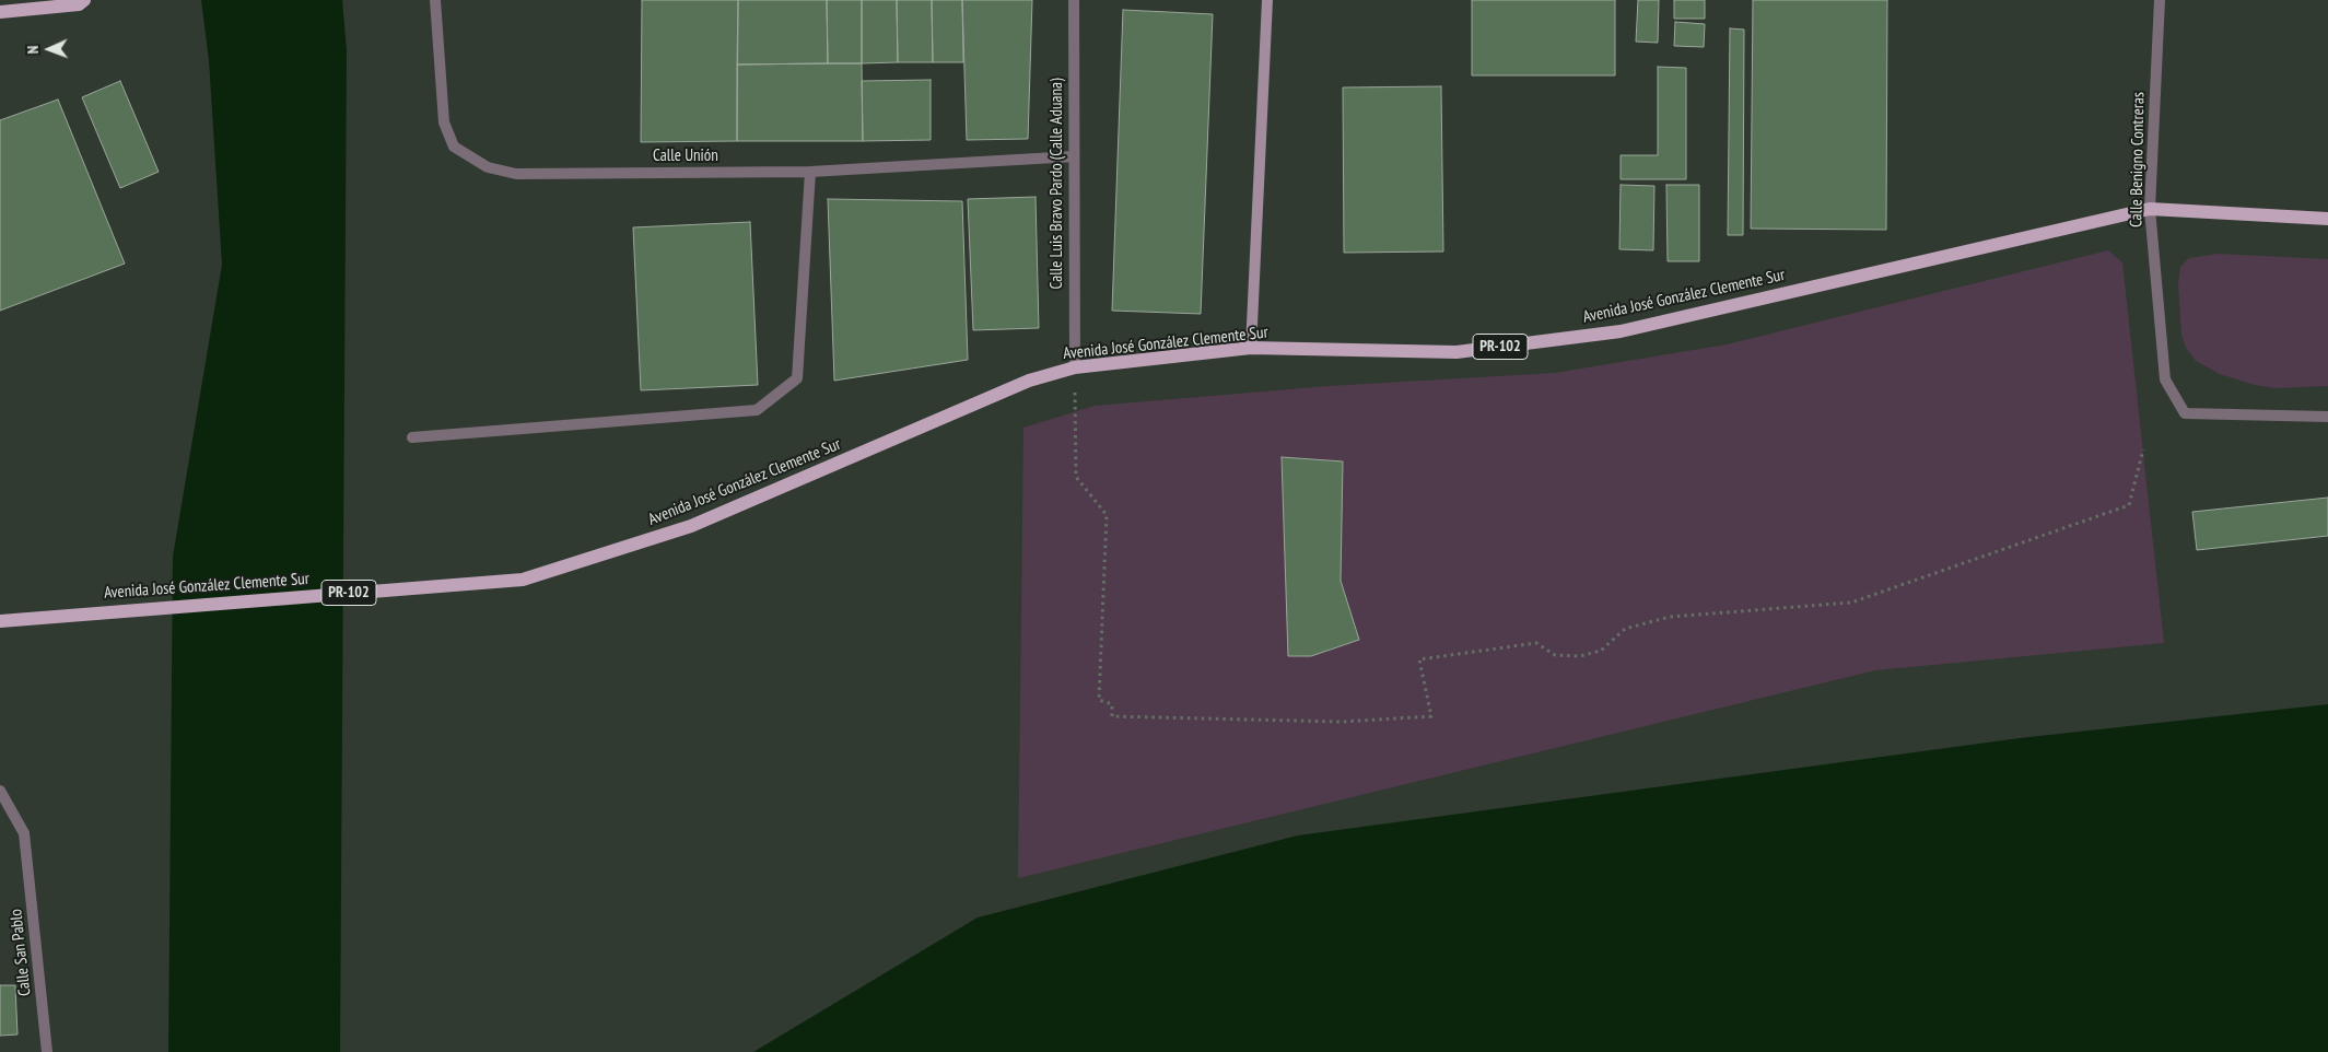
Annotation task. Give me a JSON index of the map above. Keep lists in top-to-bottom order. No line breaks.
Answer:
{"streets":{"main road":["Avenida José González Clemente Sur","PR-102"],"street":["Calle Unión","Calle Benigno Contreras","Calle Luis Bravo Pardo (Calle Aduana)","Calle San Pablo"]},"crossings":[["Calle Unión","Calle Luis Bravo Pardo (Calle Aduana)"],["Calle Benigno Contreras","Avenida José González Clemente Sur"],["Calle Luis Bravo Pardo (Calle Aduana)","Avenida José González Clemente Sur"]],"north":"left"}
